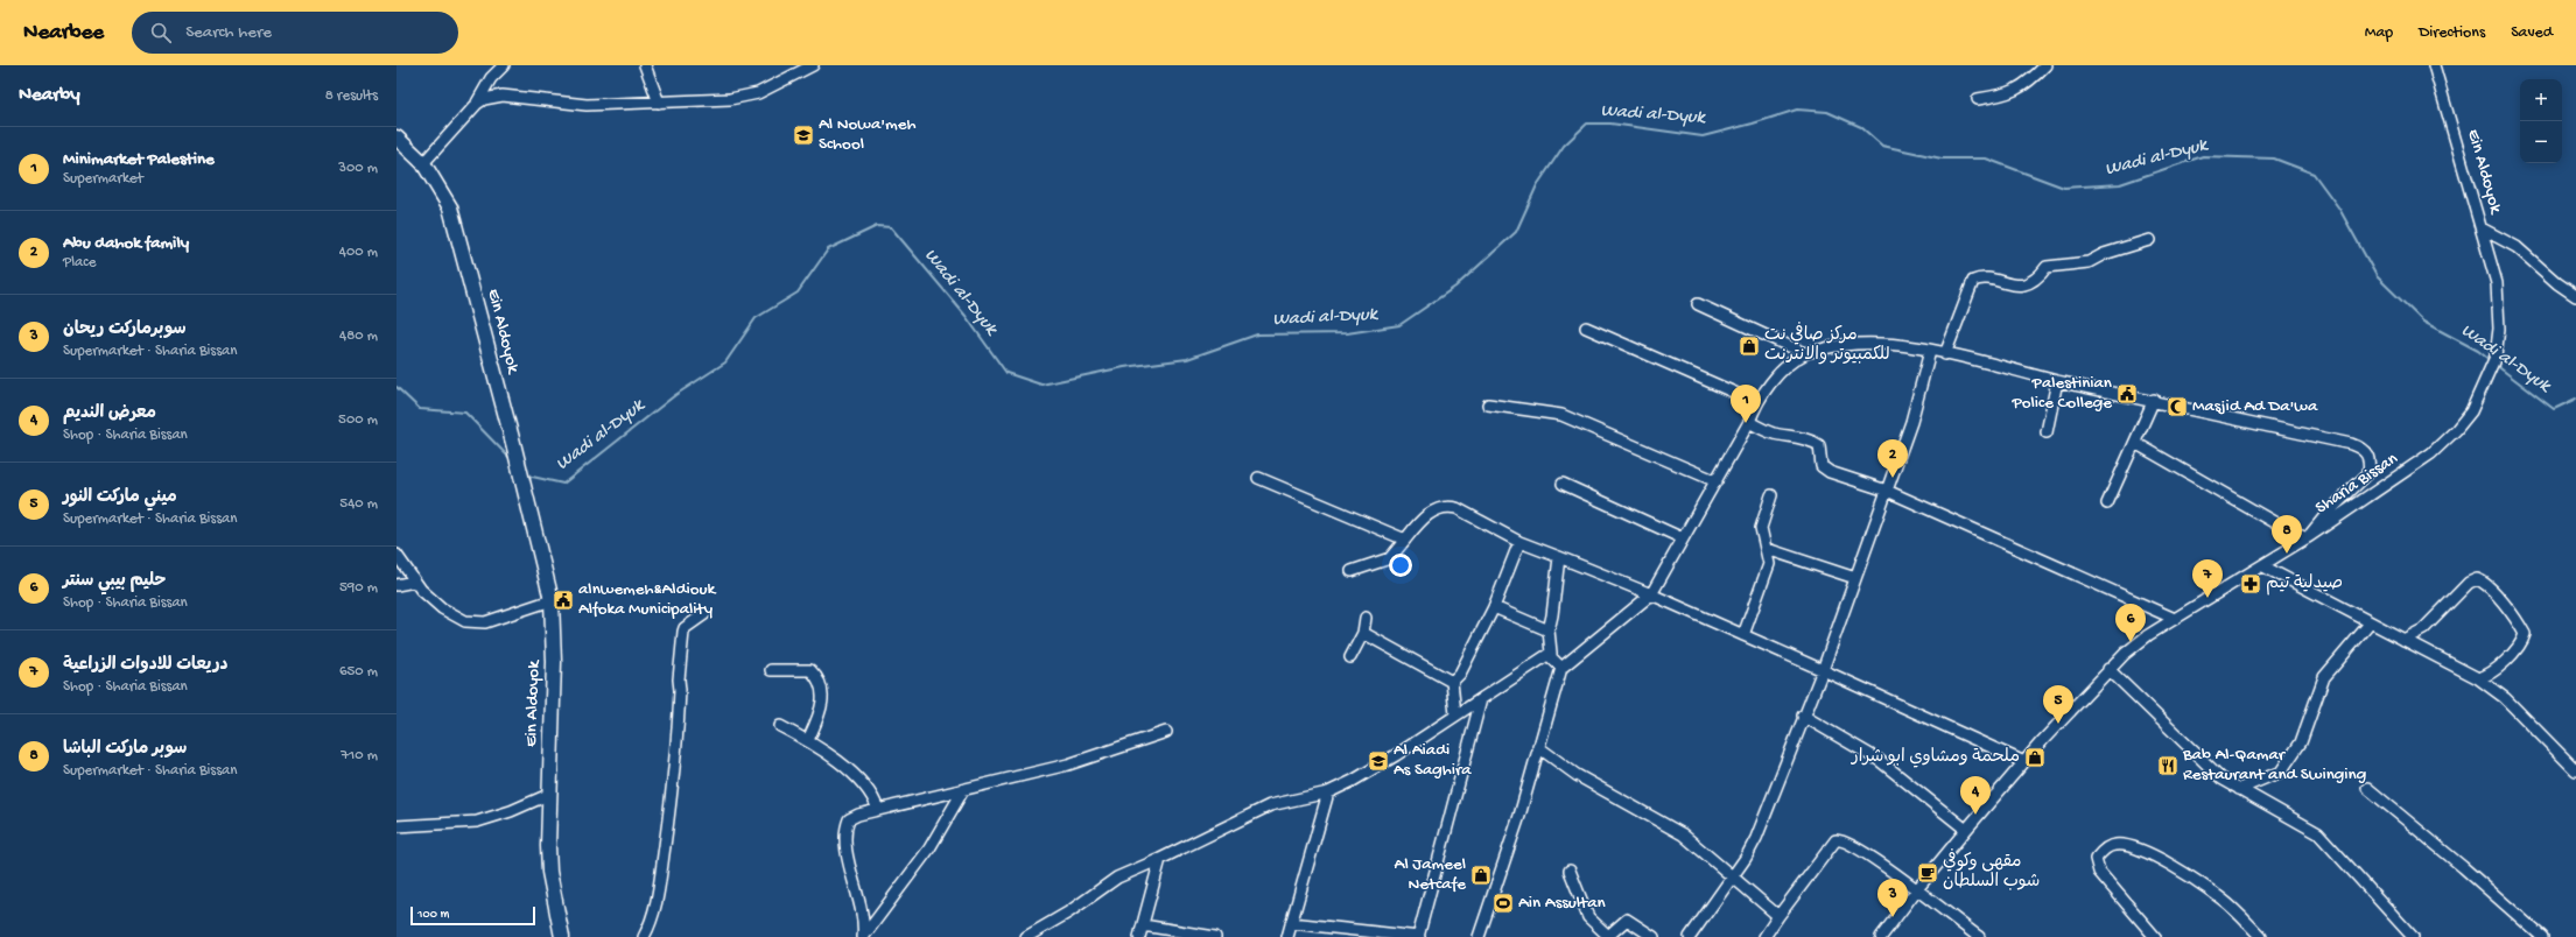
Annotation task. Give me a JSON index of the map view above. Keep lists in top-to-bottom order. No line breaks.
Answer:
{"streets":{"main road":["Ein Aldoyok"],"street":["Sharia Bissan"]},"crossings":[["Ein Aldoyok","Sharia Bissan"]],"water":["Wadi al-Dyuk"],"places":{"school or university":["Al Nowa'meh School","Al Aiadi As Saghira"],"shop":["مركز صافي نت للكمبيوتر والانترنت","ملحمة ومشاوي ابو شرار","Al Jameel Netcafe"],"public building":["Palestinian Police College","alnwemeh&Aldiouk Alfoka Municipality"],"mosque":["Masjid Ad Da'wa"],"pharmacy":["صيدلية تيم"],"restaurant":["Bab Al-Qamar Restaurant and Swinging"],"cafe":["مقهى وكوفي شوب السلطان"],"sports":["Ain Assultan"]},"scale_bar":"100 m","page":{"header":"Nearbee","search":"Search here","nav":["Map","Directions","Saved"],"heading":["Nearby","8 results"],"map_buttons":["+","−"],"list":[{"mark":"1","name":"Minimarket Palestine","note":"Supermarket","value":"300 m"},{"mark":"2","name":"Abu dahok family","note":"Place","value":"400 m"},{"mark":"3","name":"سوبرماركت ريحان","note":"Supermarket · Sharia Bissan","value":"480 m"},{"mark":"4","name":"معرض النديم","note":"Shop · Sharia Bissan","value":"500 m"},{"mark":"5","name":"ميني ماركت النور","note":"Supermarket · Sharia Bissan","value":"540 m"},{"mark":"6","name":"حليم بيبي سنتر","note":"Shop · Sharia Bissan","value":"590 m"},{"mark":"7","name":"دريعات للادوات الزراعية","note":"Shop · Sharia Bissan","value":"650 m"},{"mark":"8","name":"سوبر ماركت الباشا","note":"Supermarket · Sharia Bissan","value":"710 m"}],"pins":["1","2","8","7","6","5","4","3"],"scale":"100 m"}}
